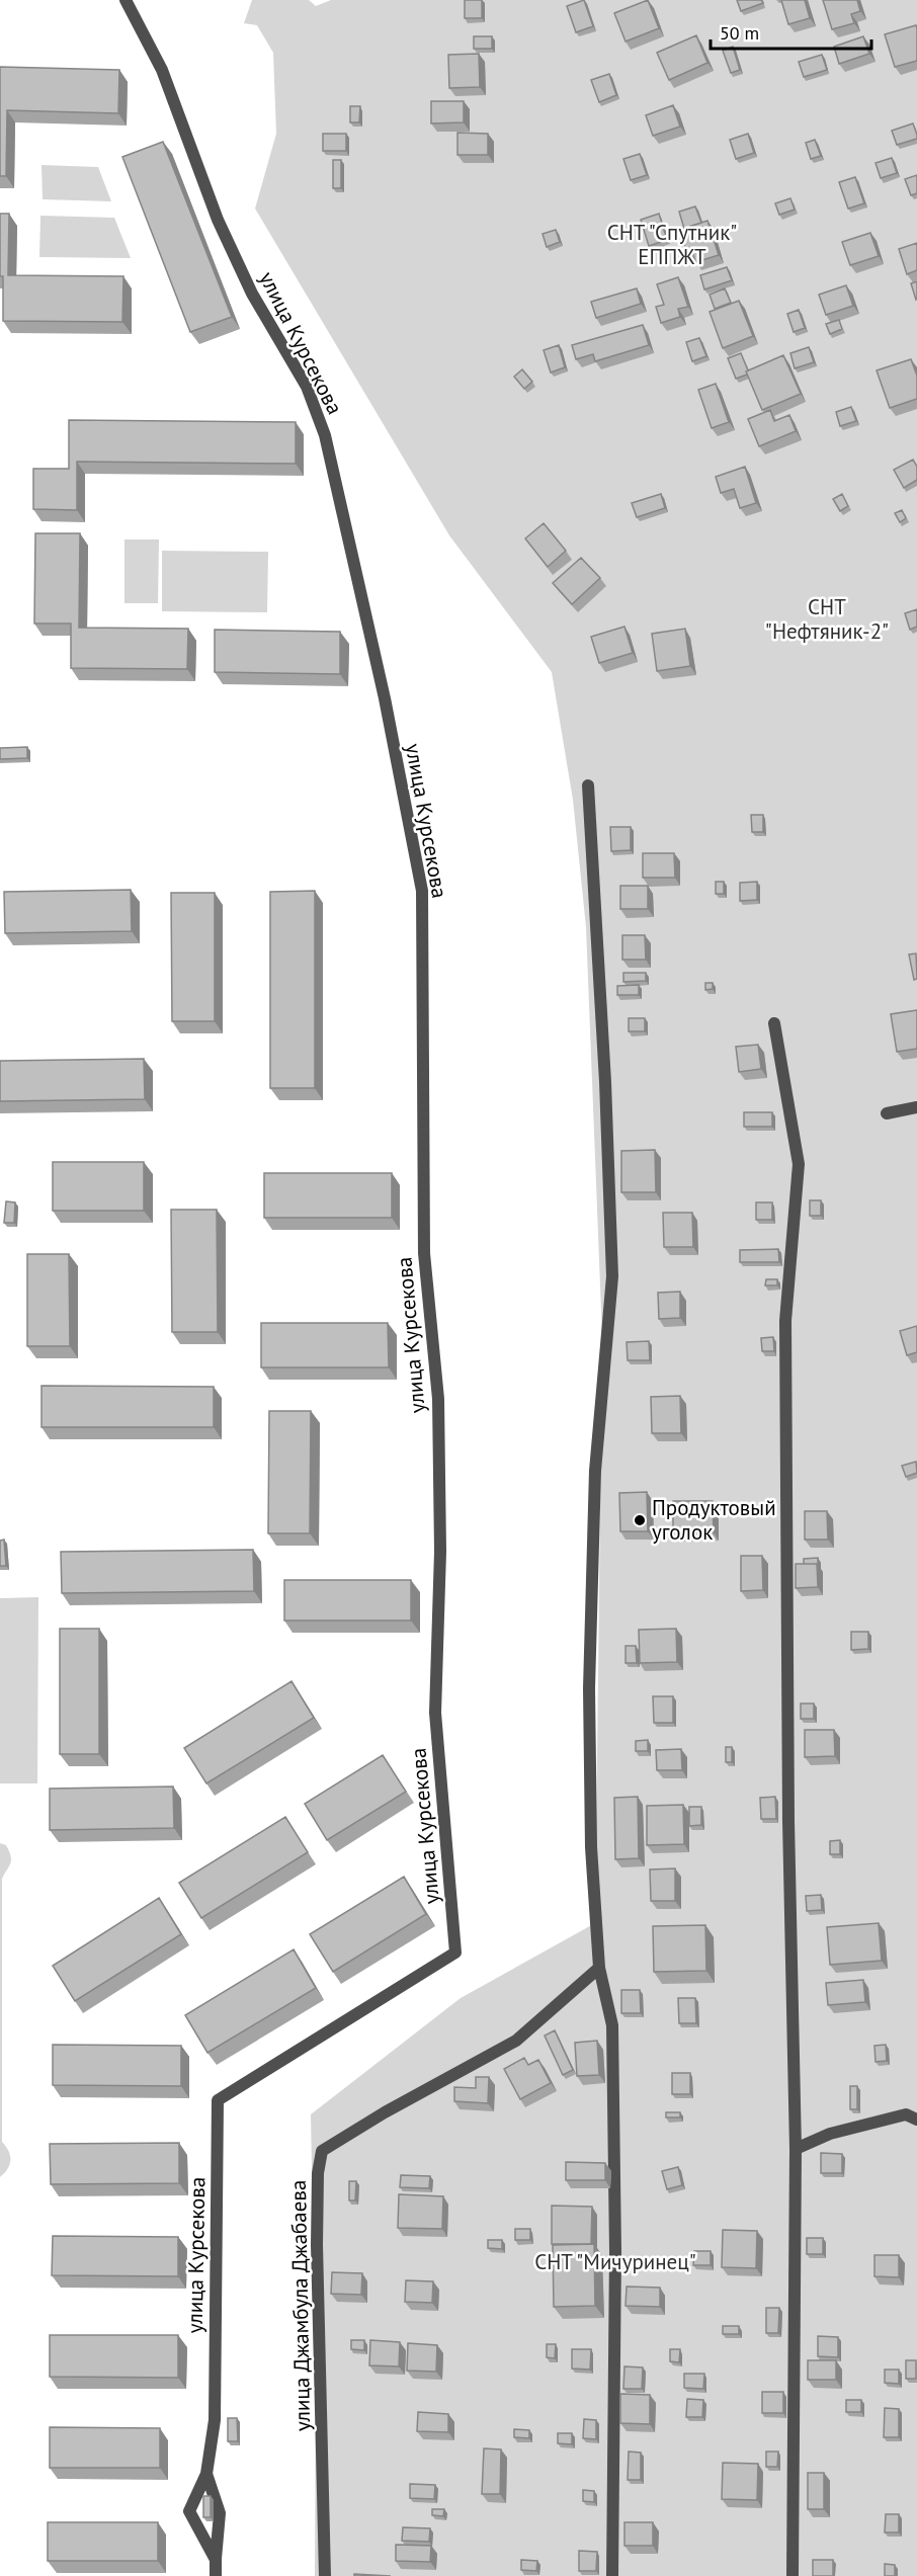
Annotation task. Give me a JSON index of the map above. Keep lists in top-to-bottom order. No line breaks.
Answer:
{"streets":{"street":["улица Курсекова","улица Джамбула Джабаева"]},"parks":["СНТ \"Спутник\" ЕППЖТ","СНТ \"Нефтяник-2\"","СНТ \"Мичуринец\""],"places":["Продуктовый уголок"],"scale_bar":"50 m"}
